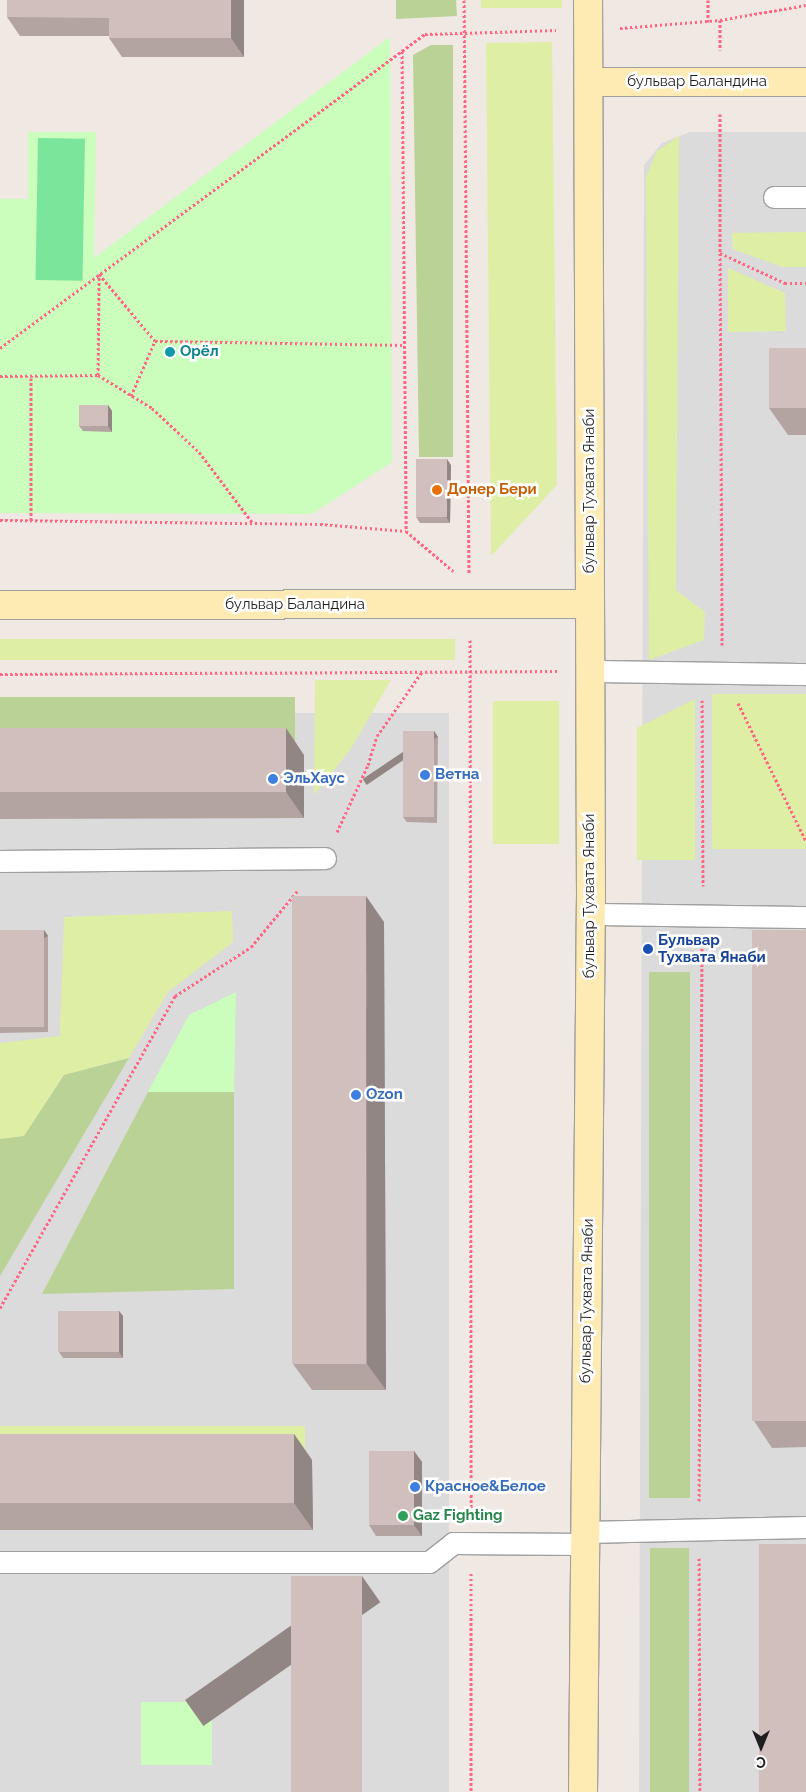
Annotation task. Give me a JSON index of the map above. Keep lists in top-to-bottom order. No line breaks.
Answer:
{"streets":{"main road":["бульвар Баландина","бульвар Тухвата Янаби"]},"crossings":[["бульвар Баландина","бульвар Тухвата Янаби"]],"places":["Орёл","Донер Бери","Ветна","ЭльХаус","Бульвар Тухвата Янаби","Ozon","Красное&Белое","Gaz Fighting"],"north":"bottom"}
